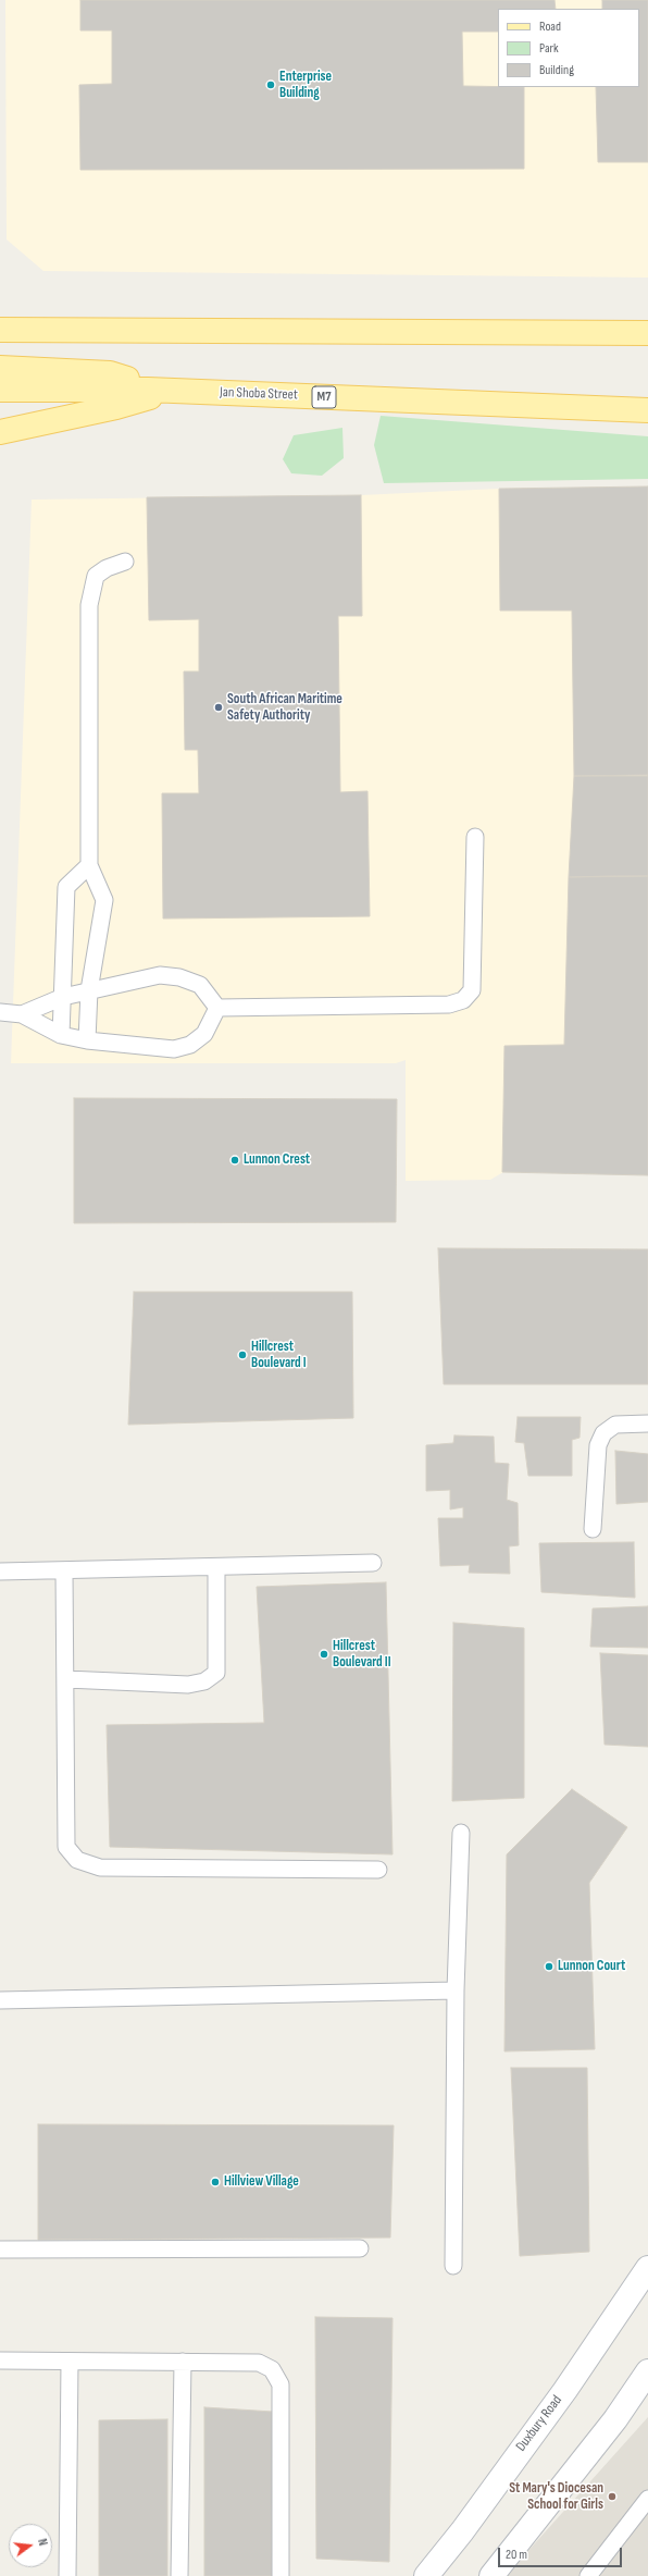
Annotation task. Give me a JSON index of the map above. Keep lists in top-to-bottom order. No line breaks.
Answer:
{"streets":{"main road":["Jan Shoba Street","M7","Duxbury Road"]},"places":["Enterprise Building","South African Maritime Safety Authority","Lunnon Crest","Hillcrest Boulevard I","Hillcrest Boulevard II","Lunnon Court","Hillview Village","St Mary's Diocesan School for Girls"],"legend":["Road","Park","Building"],"scale_bar":"20 m","north":"right"}
